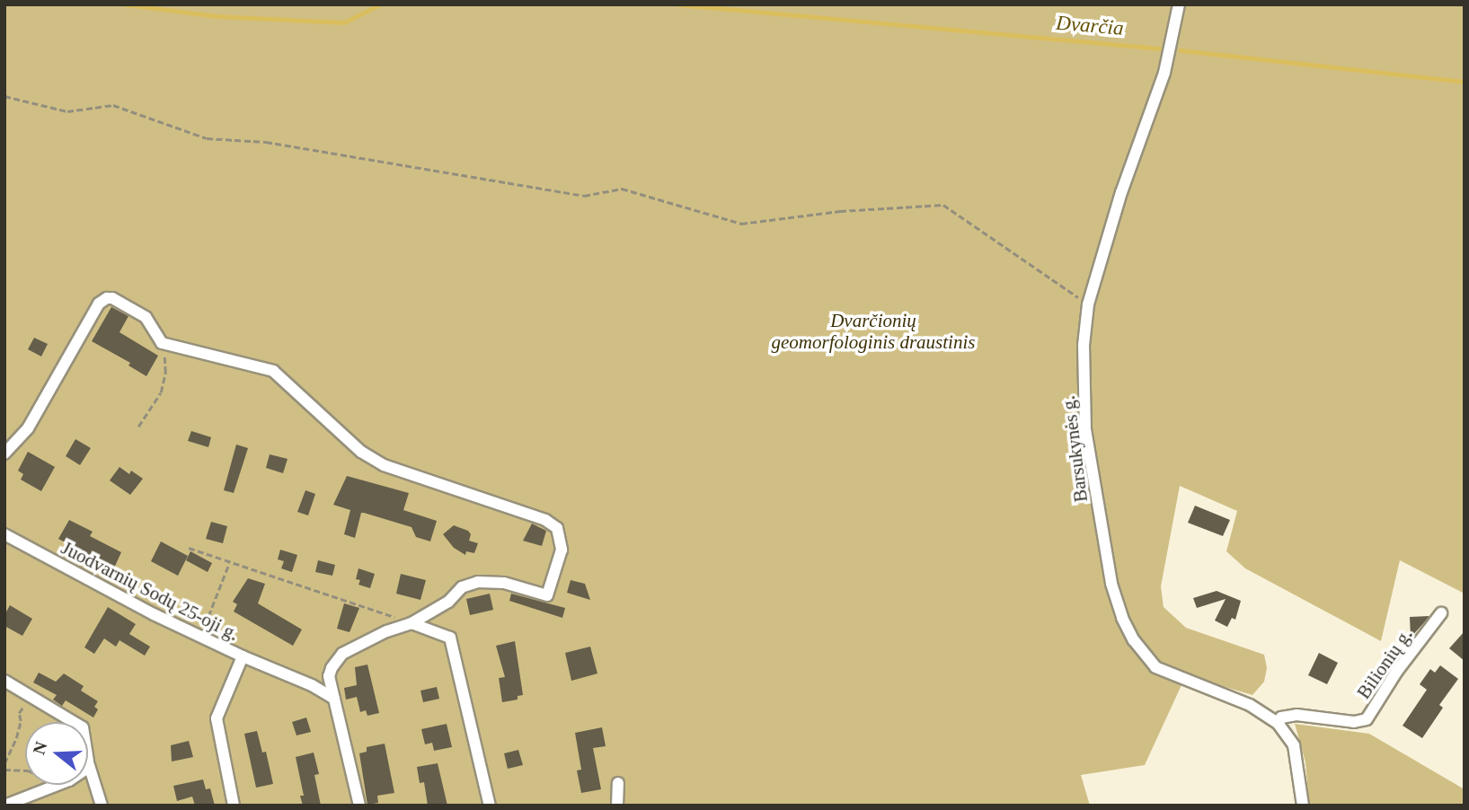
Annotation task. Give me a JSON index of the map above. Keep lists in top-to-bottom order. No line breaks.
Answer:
{"streets":{"street":["Barsukynės g.","Juodvarnių Sodų 25-oji g.","Bilionių g."]},"crossings":[["Barsukynės g.","Bilionių g."]],"water":["Dvarčia"],"parks":["Dvarčionių geomorfologinis draustinis"],"north":"left"}
